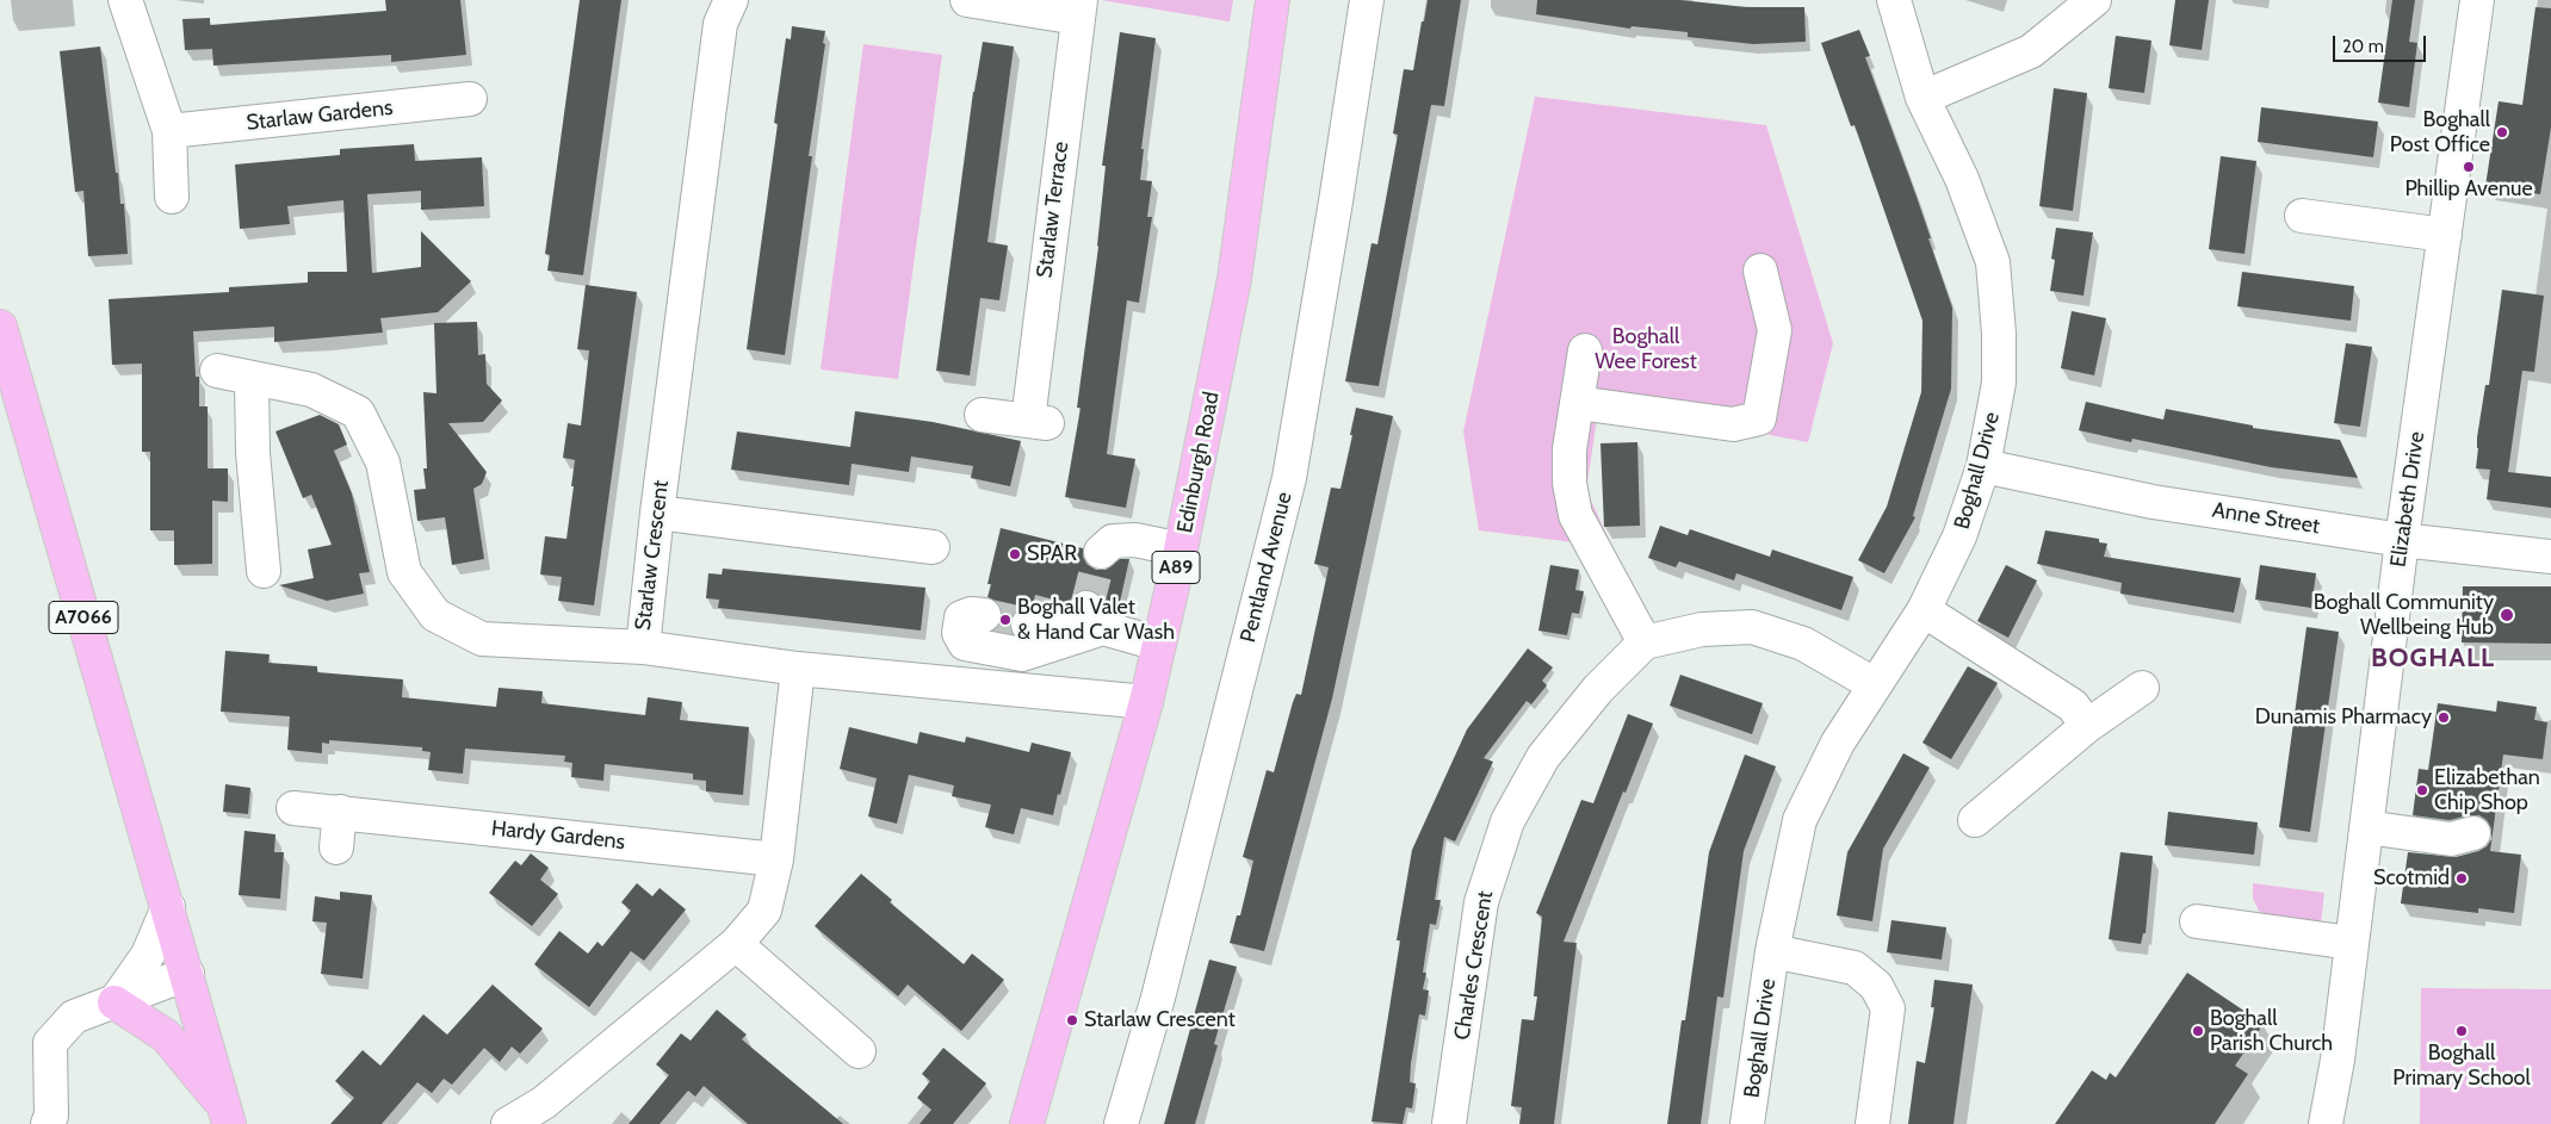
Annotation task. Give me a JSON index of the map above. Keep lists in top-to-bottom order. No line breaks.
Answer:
{"streets":{"main road":["Edinburgh Road","A89","A7066"],"street":["Starlaw Gardens","Starlaw Terrace","Boghall Drive","Elizabeth Drive","Anne Street","Starlaw Crescent","Pentland Avenue","Hardy Gardens","Charles Crescent"]},"crossings":[["Edinburgh Road","Starlaw Crescent"],["Boghall Drive","Anne Street"],["Elizabeth Drive","Anne Street"]],"districts":["BOGHALL"],"parks":["Boghall Wee Forest"],"places":["Boghall Post Office","Phillip Avenue","SPAR","Boghall Community Wellbeing Hub","Boghall Valet & Hand Car Wash","Dunamis Pharmacy","Elizabethan Chip Shop","Scotmid","Starlaw Crescent","Boghall Parish Church","Boghall Primary School"],"scale_bar":"20 m"}
